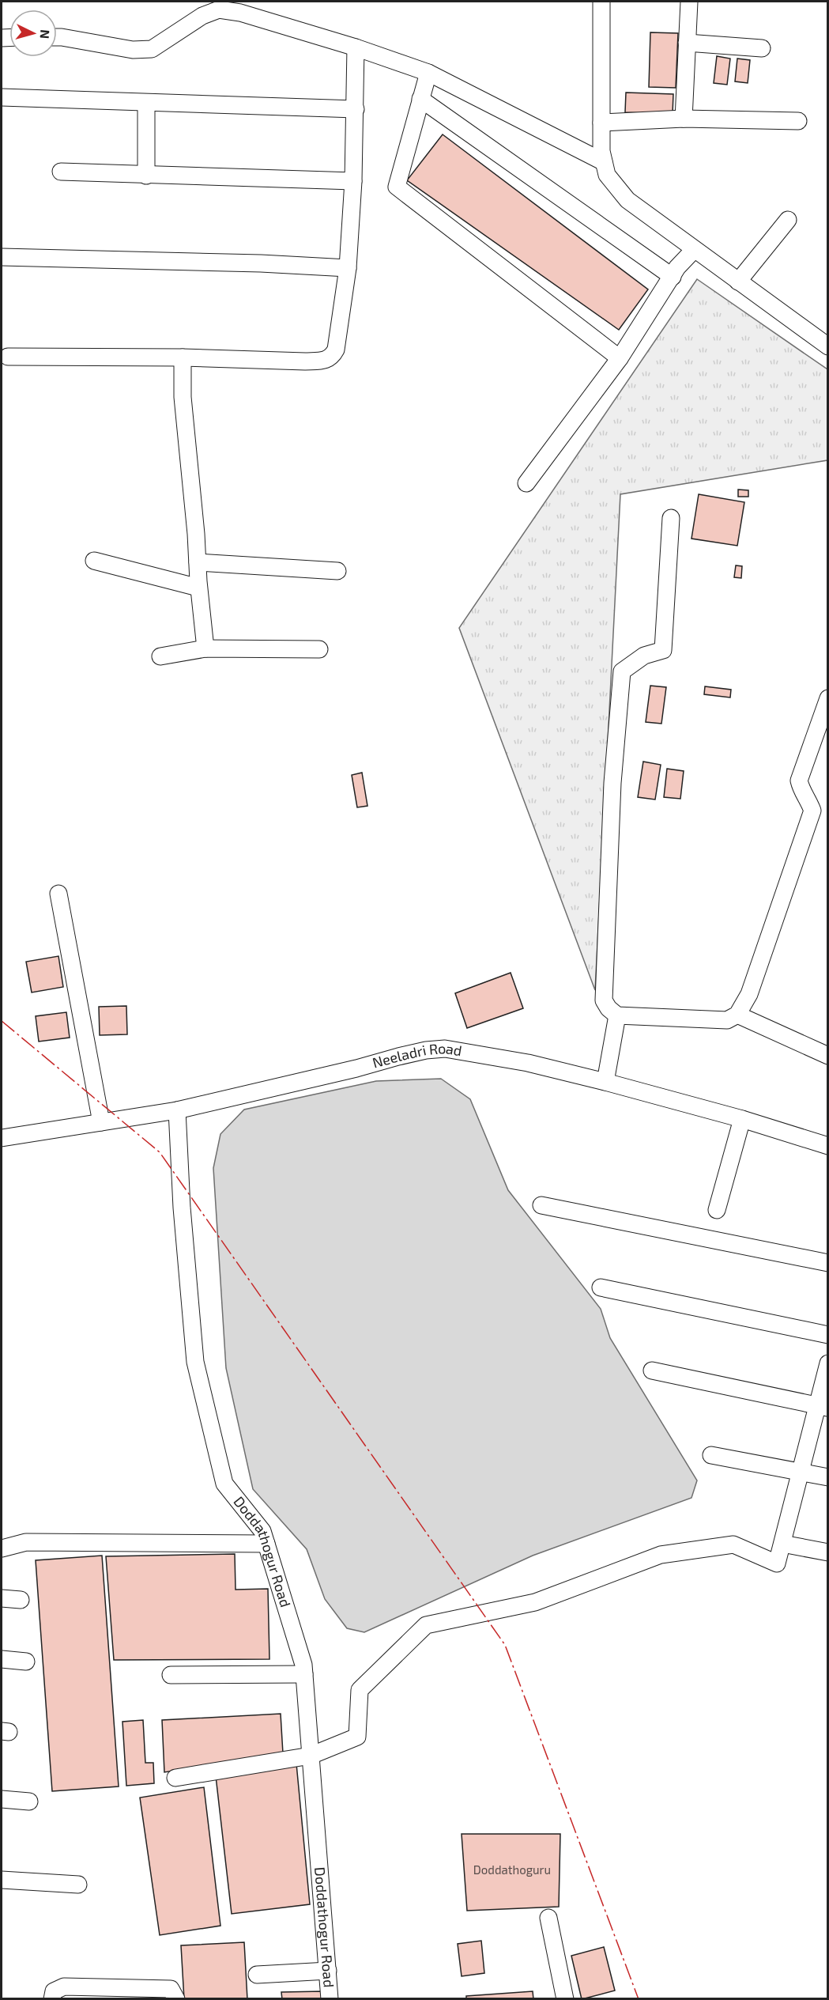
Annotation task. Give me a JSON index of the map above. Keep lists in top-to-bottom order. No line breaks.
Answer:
{"streets":{"street":["Neeladri Road","Doddathogur Road"]},"crossings":[["Neeladri Road","Doddathogur Road"]],"house_numbers":["Doddathoguru"],"north":"right"}
